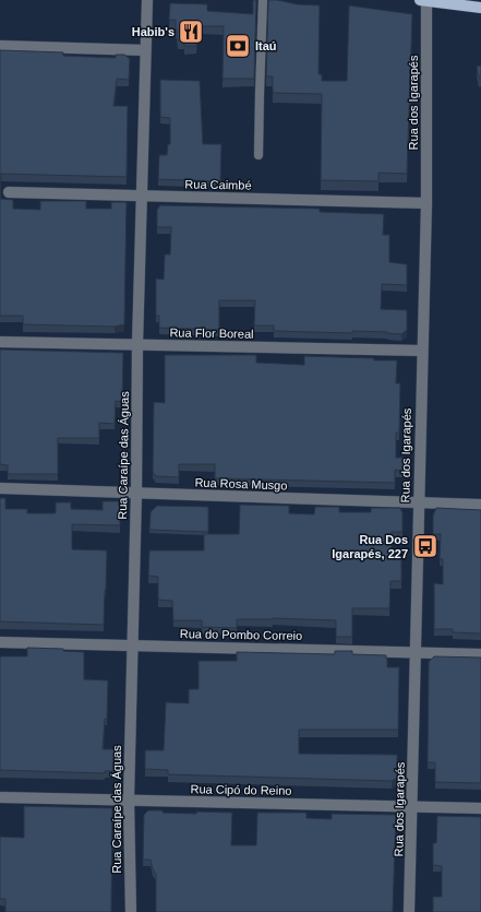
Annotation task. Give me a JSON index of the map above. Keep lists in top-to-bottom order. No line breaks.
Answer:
{"streets":{"street":["Rua dos Igarapés","Rua Caimbé","Rua Flor Boreal","Rua Caraípe das Águas","Rua Rosa Musgo","Rua do Pombo Correio","Rua Cipó do Reino"]},"crossings":[["Rua dos Igarapés","Rua Caimbé"],["Rua dos Igarapés","Rua Flor Boreal"],["Rua dos Igarapés","Rua Rosa Musgo"],["Rua dos Igarapés","Rua do Pombo Correio"],["Rua dos Igarapés","Rua Cipó do Reino"],["Rua Caimbé","Rua Caraípe das Águas"],["Rua Flor Boreal","Rua Caraípe das Águas"],["Rua Caraípe das Águas","Rua Rosa Musgo"],["Rua Caraípe das Águas","Rua do Pombo Correio"],["Rua Caraípe das Águas","Rua Cipó do Reino"]],"places":{"restaurant":["Habib's"],"bank":["Itaú"],"bus stop":["Rua Dos Igarapés, 227"]}}
